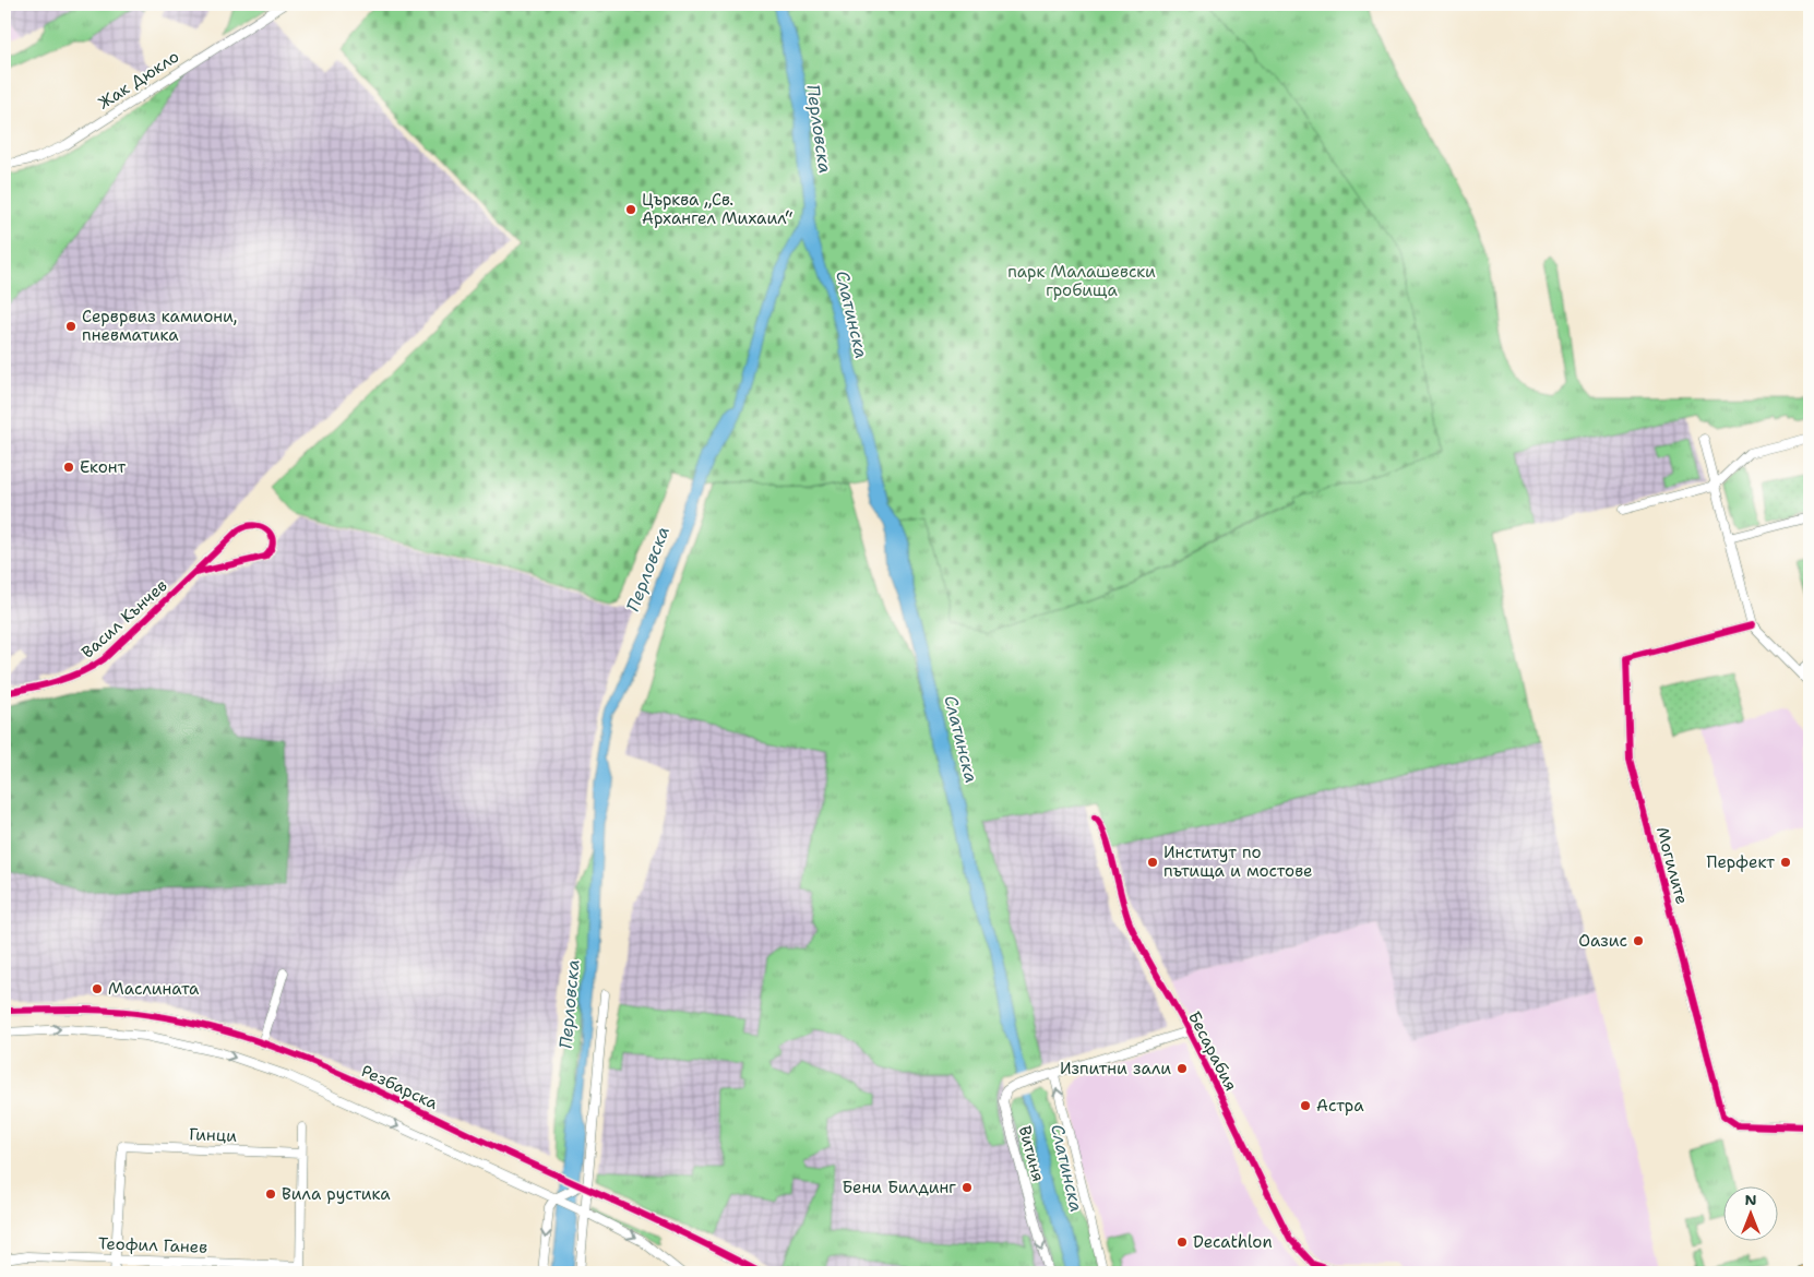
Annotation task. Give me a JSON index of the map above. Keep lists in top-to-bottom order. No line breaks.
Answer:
{"streets":{"street":["Жак Дюкло","Васил Кънчев","Могилите","Бесарабия","Резбарска","Гинци","Витиня","Теофил Ганев"]},"crossings":[["Бесарабия","Витиня"],["Гинци","Теофил Ганев"]],"water":["Перловска","Слатинска"],"parks":["парк Малашевски гробища"],"places":["Църква „Св. Архангел Михаил“","Серврвиз камиони, пневматика","Еконт","Институт по пътища и мостове","Перфект","Оазис","Маслината","Изпитни зали","Астра","Бени Билдинг","Вила рустика","Decathlon"],"north":"top"}
